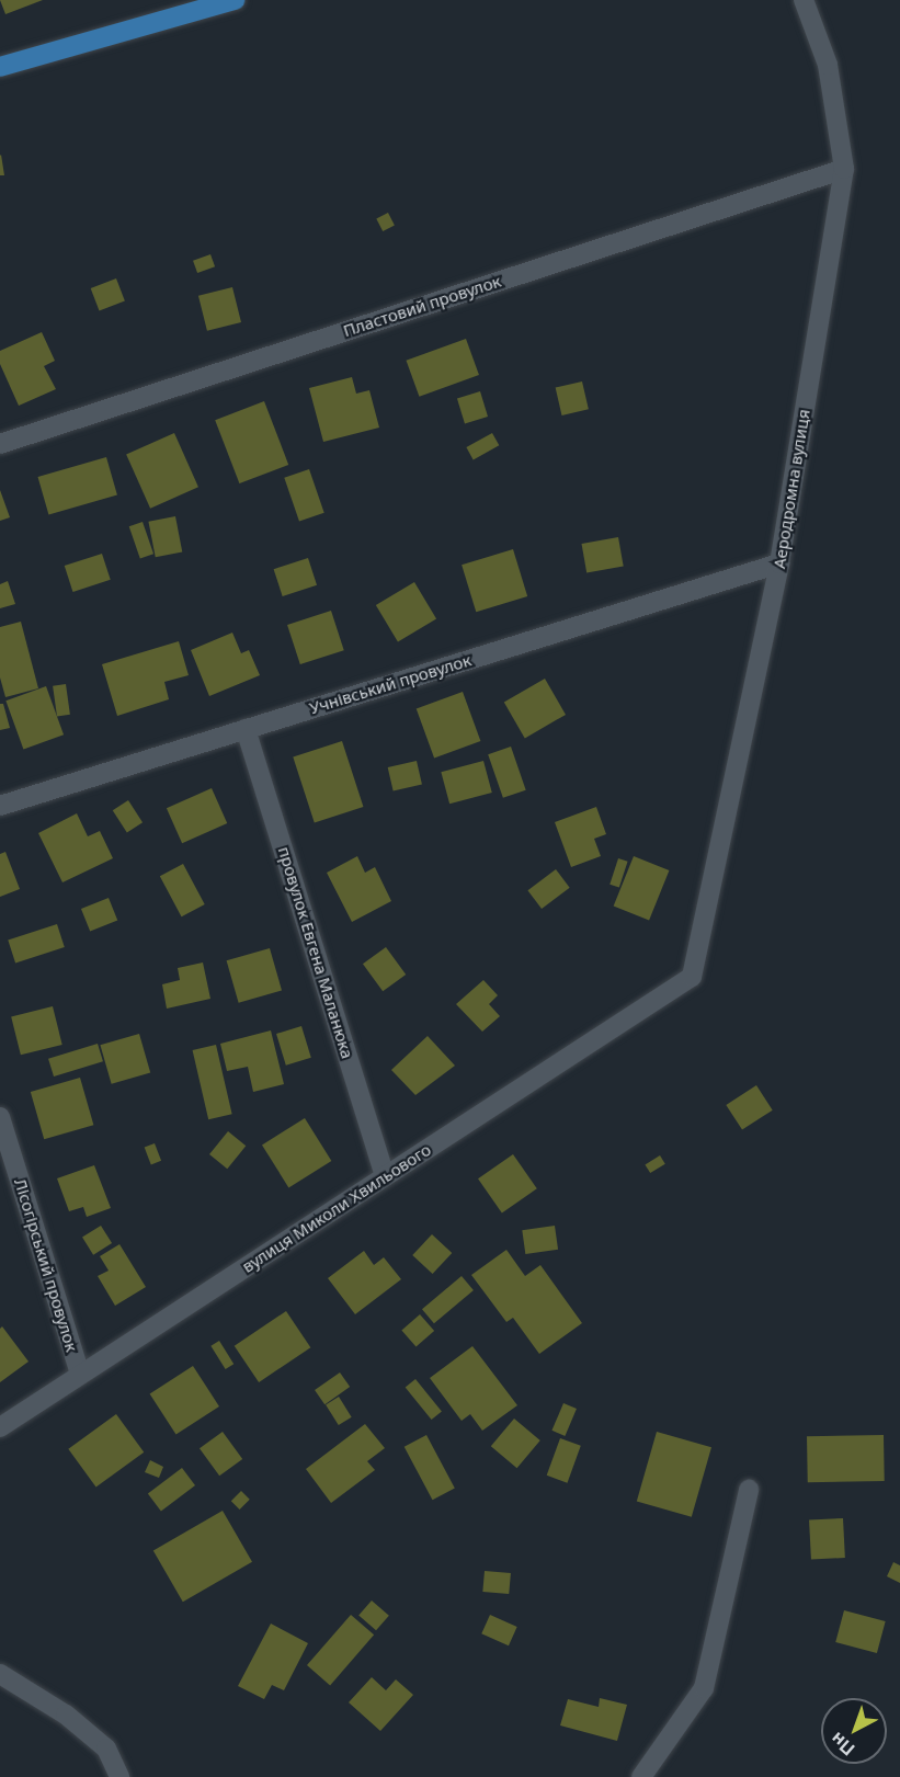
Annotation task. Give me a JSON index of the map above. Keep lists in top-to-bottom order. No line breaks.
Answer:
{"streets":{"street":["Пластовий провулок","Аеродромна вулиця","Учнівський провулок","провулок Евгена Маланюка","вулиця Миколи Хвильового","Лісогірський провулок"]},"crossings":[["Пластовий провулок","Аеродромна вулиця"],["Аеродромна вулиця","Учнівський провулок"],["Аеродромна вулиця","вулиця Миколи Хвильового"],["Учнівський провулок","провулок Евгена Маланюка"],["провулок Евгена Маланюка","вулиця Миколи Хвильового"],["вулиця Миколи Хвильового","Лісогірський провулок"]],"north":"bottom left"}
